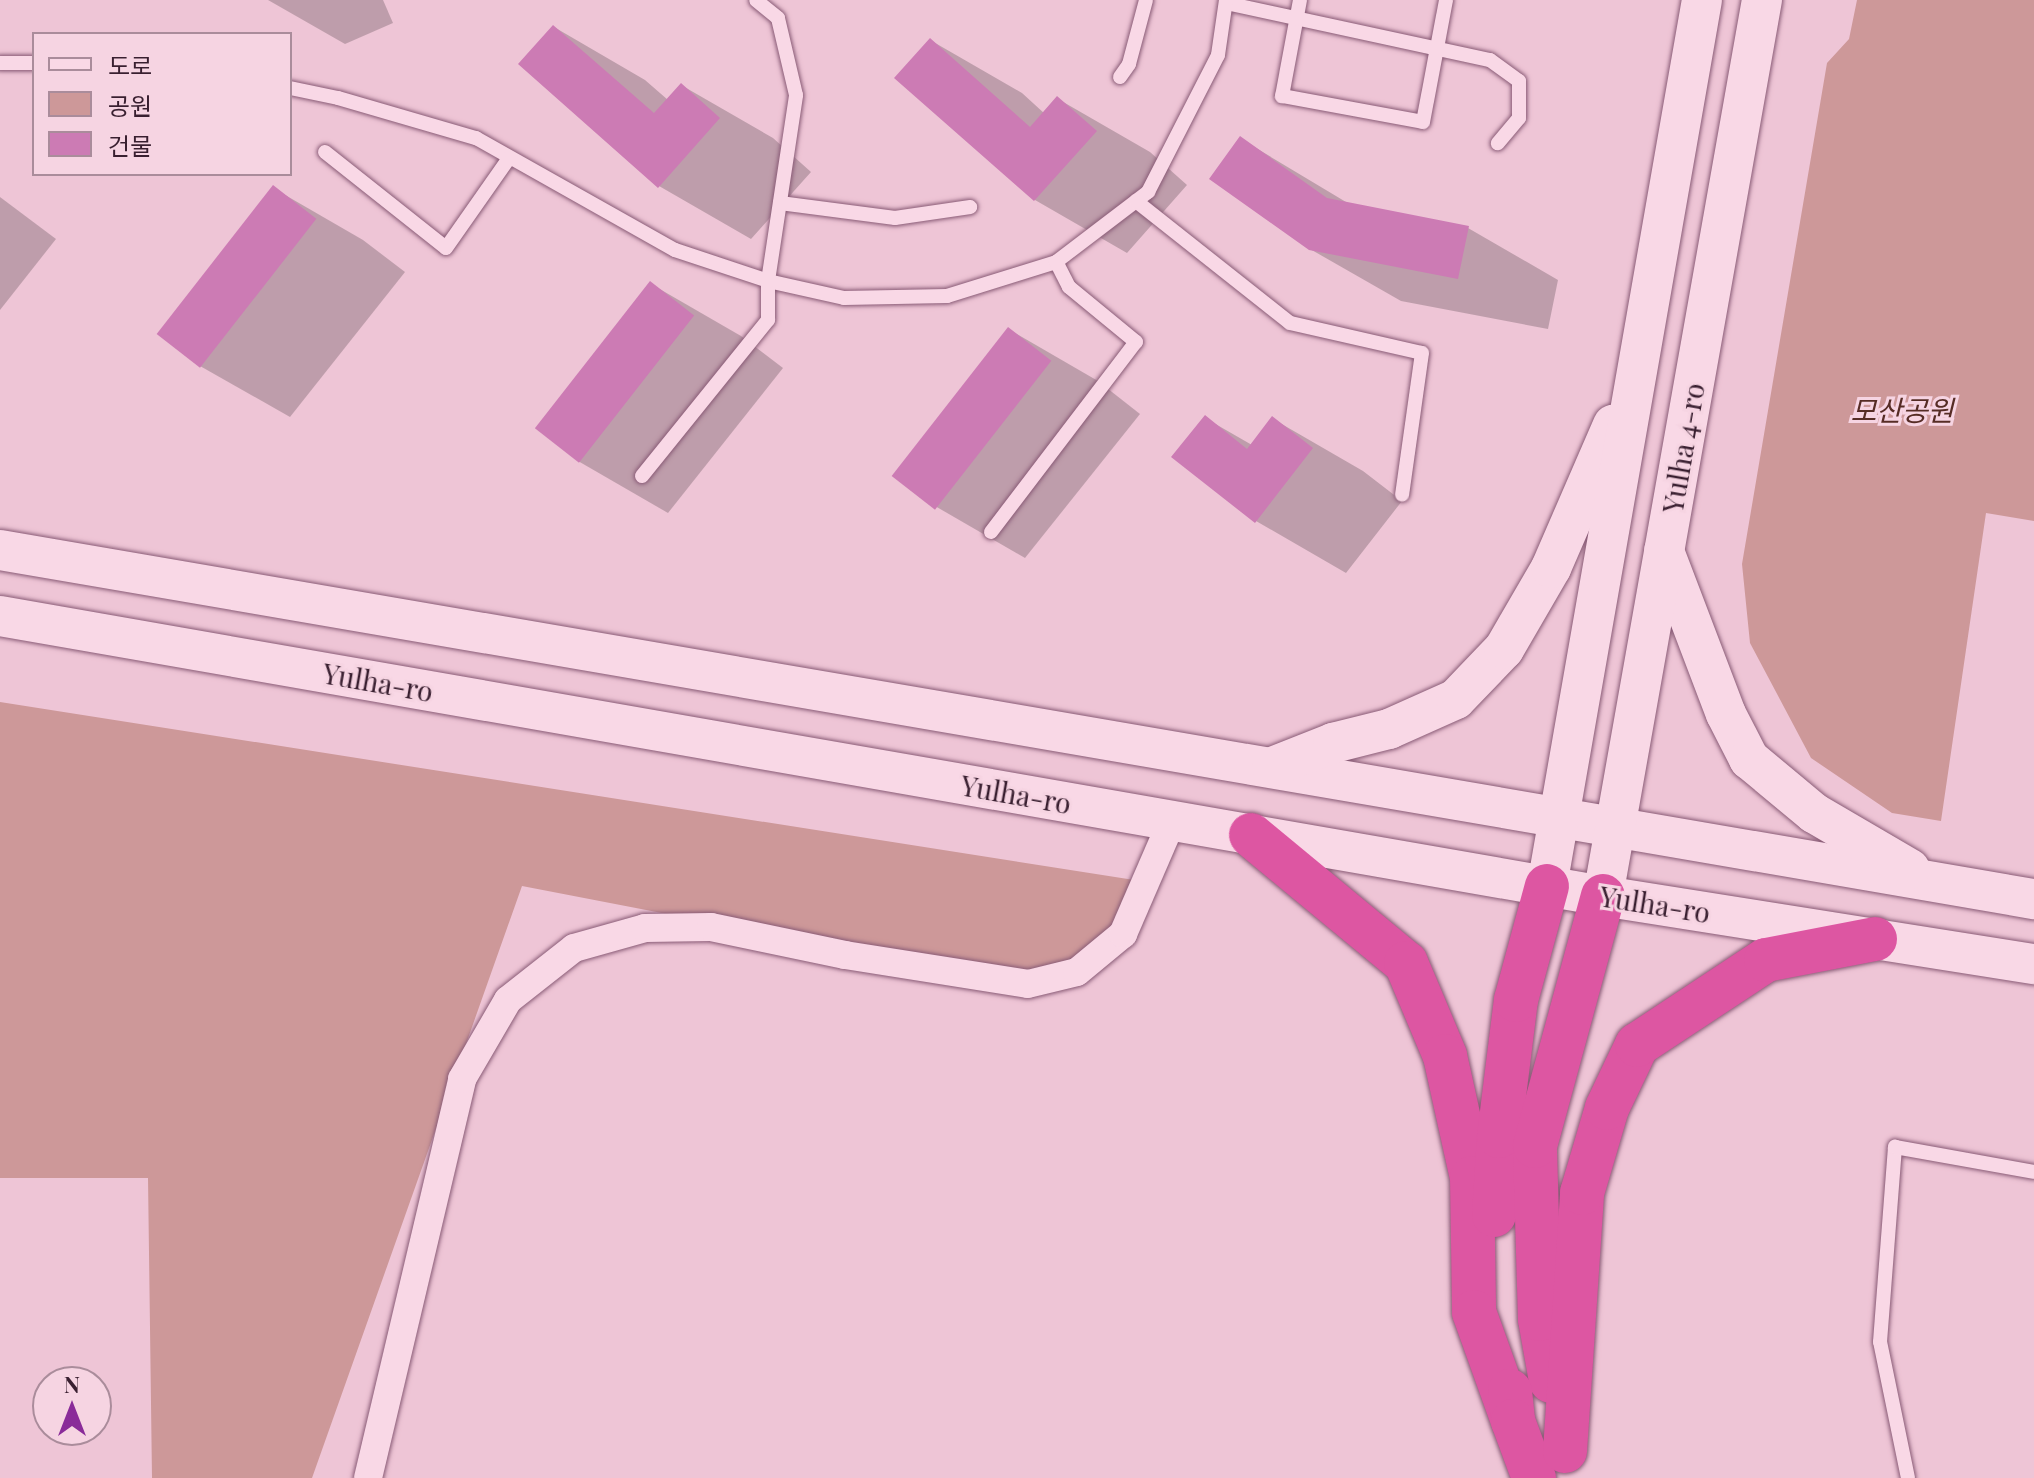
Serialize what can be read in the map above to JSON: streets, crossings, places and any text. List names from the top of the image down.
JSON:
{
  "streets": {
    "main road": ["Yulha 4-ro", "Yulha-ro"]
  },
  "crossings": [
    ["Yulha 4-ro", "Yulha-ro"]
  ],
  "parks": ["모산공원"],
  "legend": ["도로", "공원", "건물"],
  "north": "top"
}
